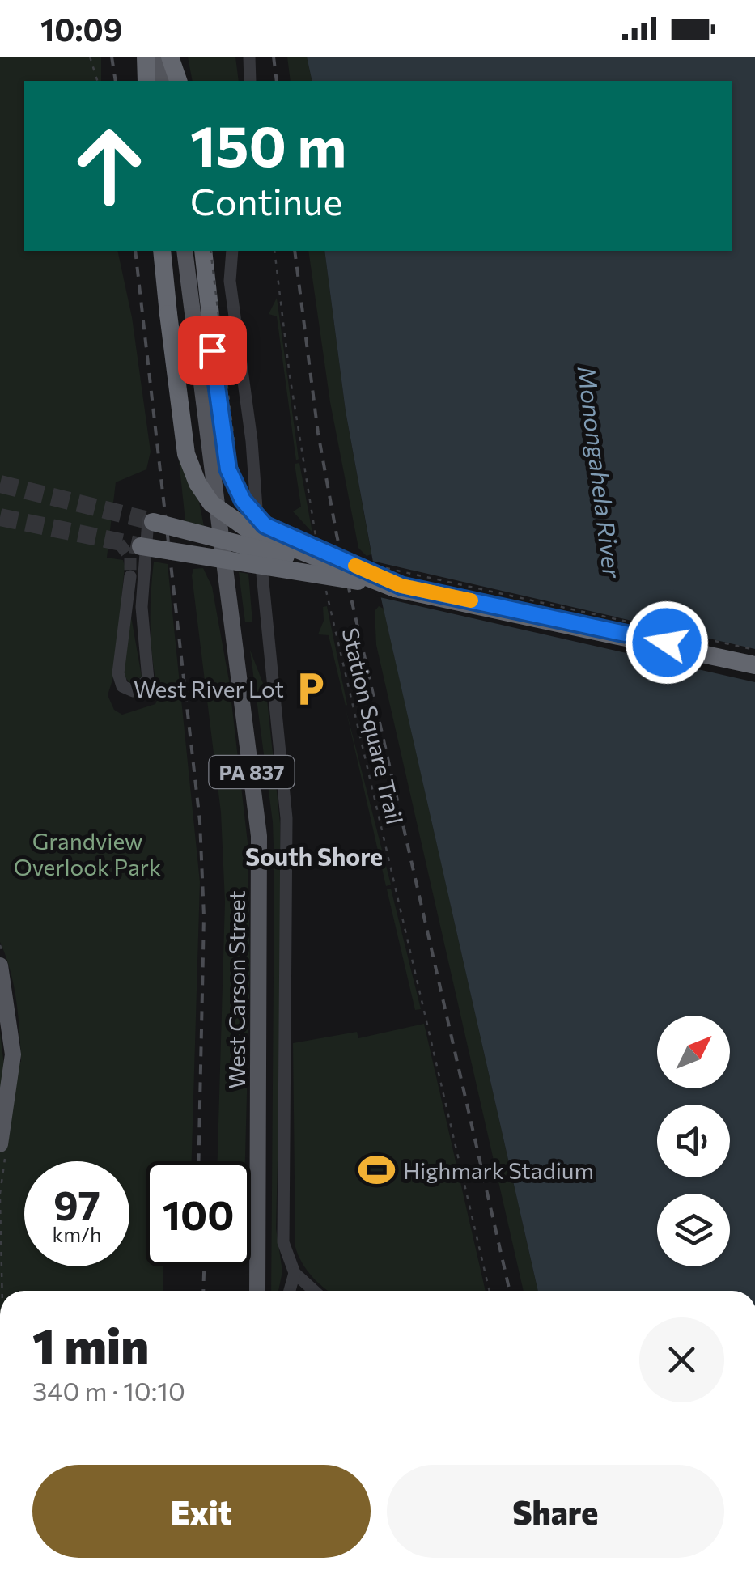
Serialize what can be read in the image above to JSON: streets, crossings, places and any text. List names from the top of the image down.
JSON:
{
  "streets": {
    "main road": ["PA 837", "West Carson Street"],
    "path": ["Station Square Trail"]
  },
  "districts": ["South Shore"],
  "water": ["Monongahela River"],
  "parks": ["Grandview Overlook Park"],
  "places": {
    "parking": ["West River Lot"],
    "sports": ["Highmark Stadium"]
  },
  "north": "top right",
  "page": {
    "status": "10:09",
    "turn": ["150 m", "Continue"],
    "speed": "97 km/h",
    "limit": "100",
    "heading": ["1 min", "340 m · 10:10"],
    "buttons": ["Exit", "Share"]
  }
}
